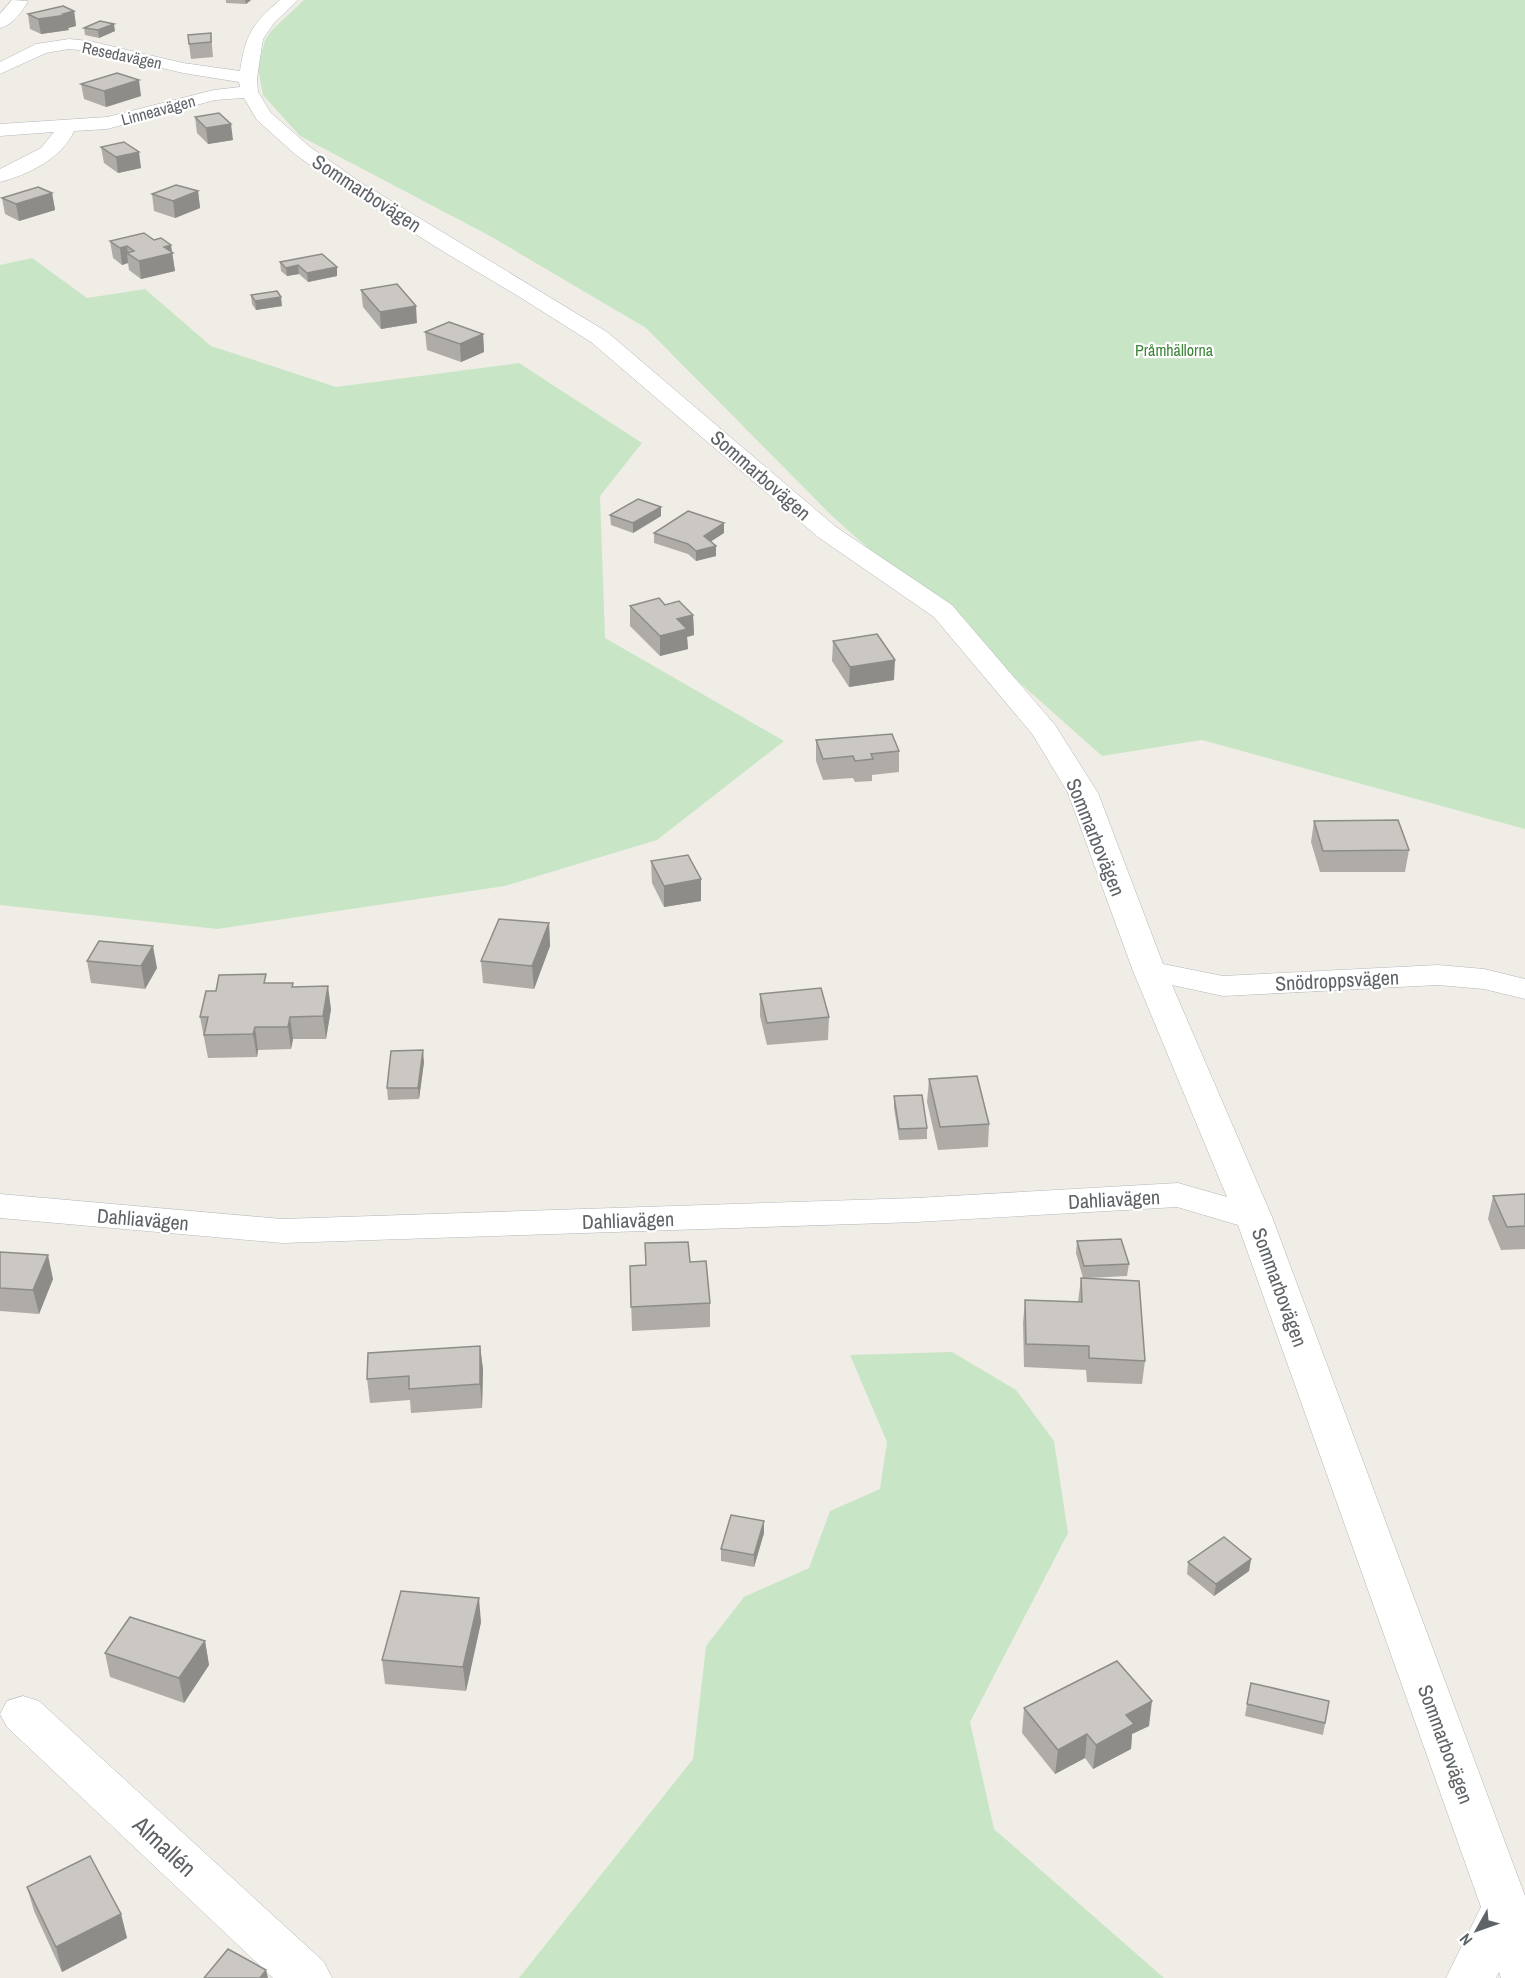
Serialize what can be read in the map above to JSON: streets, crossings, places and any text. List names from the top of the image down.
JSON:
{
  "streets": {
    "street": [
      "Resedavägen",
      "Linneavägen",
      "Sommarbovägen",
      "Snödroppsvägen",
      "Dahliavägen",
      "Almallén"
    ]
  },
  "crossings": [
    ["Resedavägen", "Linneavägen"],
    ["Resedavägen", "Sommarbovägen"],
    ["Linneavägen", "Sommarbovägen"],
    ["Sommarbovägen", "Snödroppsvägen"],
    ["Sommarbovägen", "Dahliavägen"]
  ],
  "parks": ["Pråmhällorna"],
  "north": "bottom left"
}
